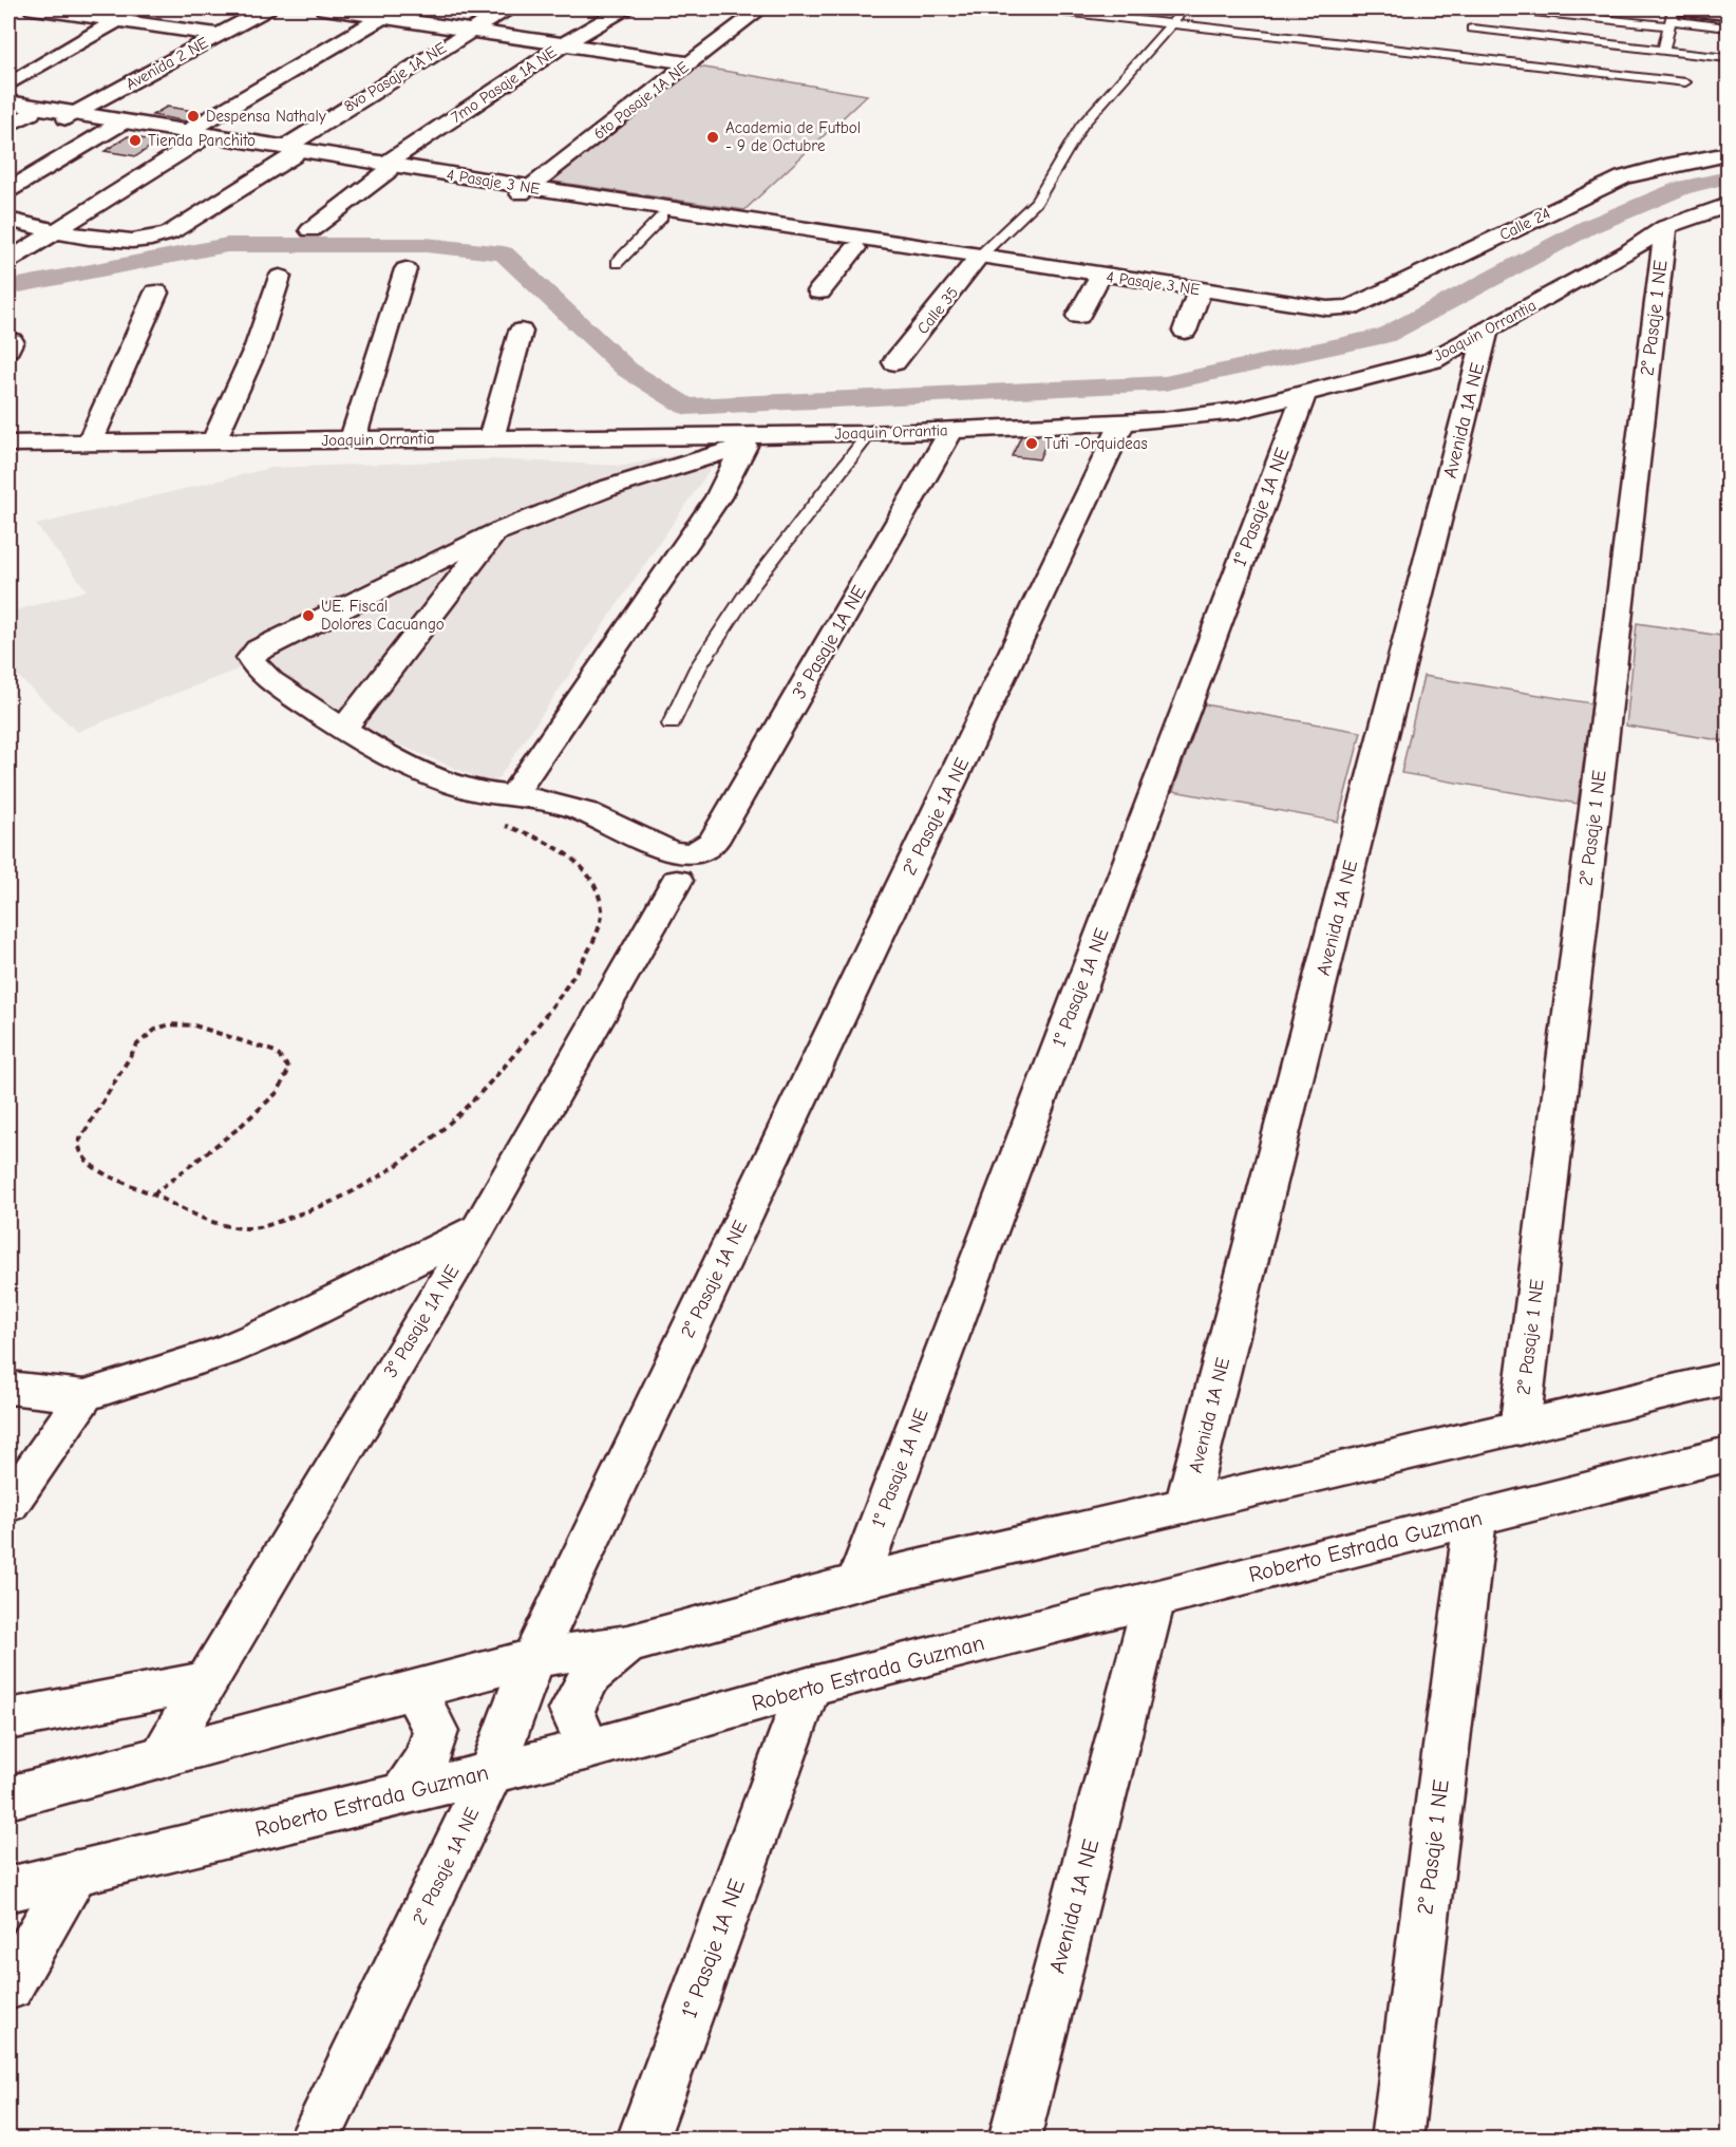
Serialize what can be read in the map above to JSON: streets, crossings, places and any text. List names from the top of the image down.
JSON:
{
  "streets": {
    "street": [
      "Avenida 2 NE",
      "8vo Pasaje 1A NE",
      "7mo Pasaje 1A NE",
      "6to Pasaje 1A NE",
      "4 Pasaje 3 NE",
      "Calle 24",
      "Calle 35",
      "2° Pasaje 1 NE",
      "Joaquin Orrantia",
      "Avenida 1A NE",
      "1° Pasaje 1A NE",
      "3° Pasaje 1A NE",
      "2° Pasaje 1A NE",
      "Roberto Estrada Guzman"
    ]
  },
  "crossings": [
    ["Avenida 2 NE", "4 Pasaje 3 NE"],
    ["8vo Pasaje 1A NE", "4 Pasaje 3 NE"],
    ["7mo Pasaje 1A NE", "4 Pasaje 3 NE"],
    ["6to Pasaje 1A NE", "4 Pasaje 3 NE"],
    ["4 Pasaje 3 NE", "Calle 24"],
    ["4 Pasaje 3 NE", "Calle 35"],
    ["2° Pasaje 1 NE", "Joaquin Orrantia"],
    ["2° Pasaje 1 NE", "Roberto Estrada Guzman"],
    ["Joaquin Orrantia", "Avenida 1A NE"],
    ["Joaquin Orrantia", "1° Pasaje 1A NE"],
    ["Joaquin Orrantia", "3° Pasaje 1A NE"],
    ["Joaquin Orrantia", "2° Pasaje 1A NE"],
    ["Avenida 1A NE", "Roberto Estrada Guzman"],
    ["1° Pasaje 1A NE", "Roberto Estrada Guzman"],
    ["2° Pasaje 1A NE", "Roberto Estrada Guzman"]
  ],
  "places": [
    "Despensa Nathaly",
    "Academia de Futbol - 9 de Octubre",
    "Tienda Panchito",
    "Tuti -Orquideas",
    "UE. Fiscal Dolores Cacuango"
  ]
}
